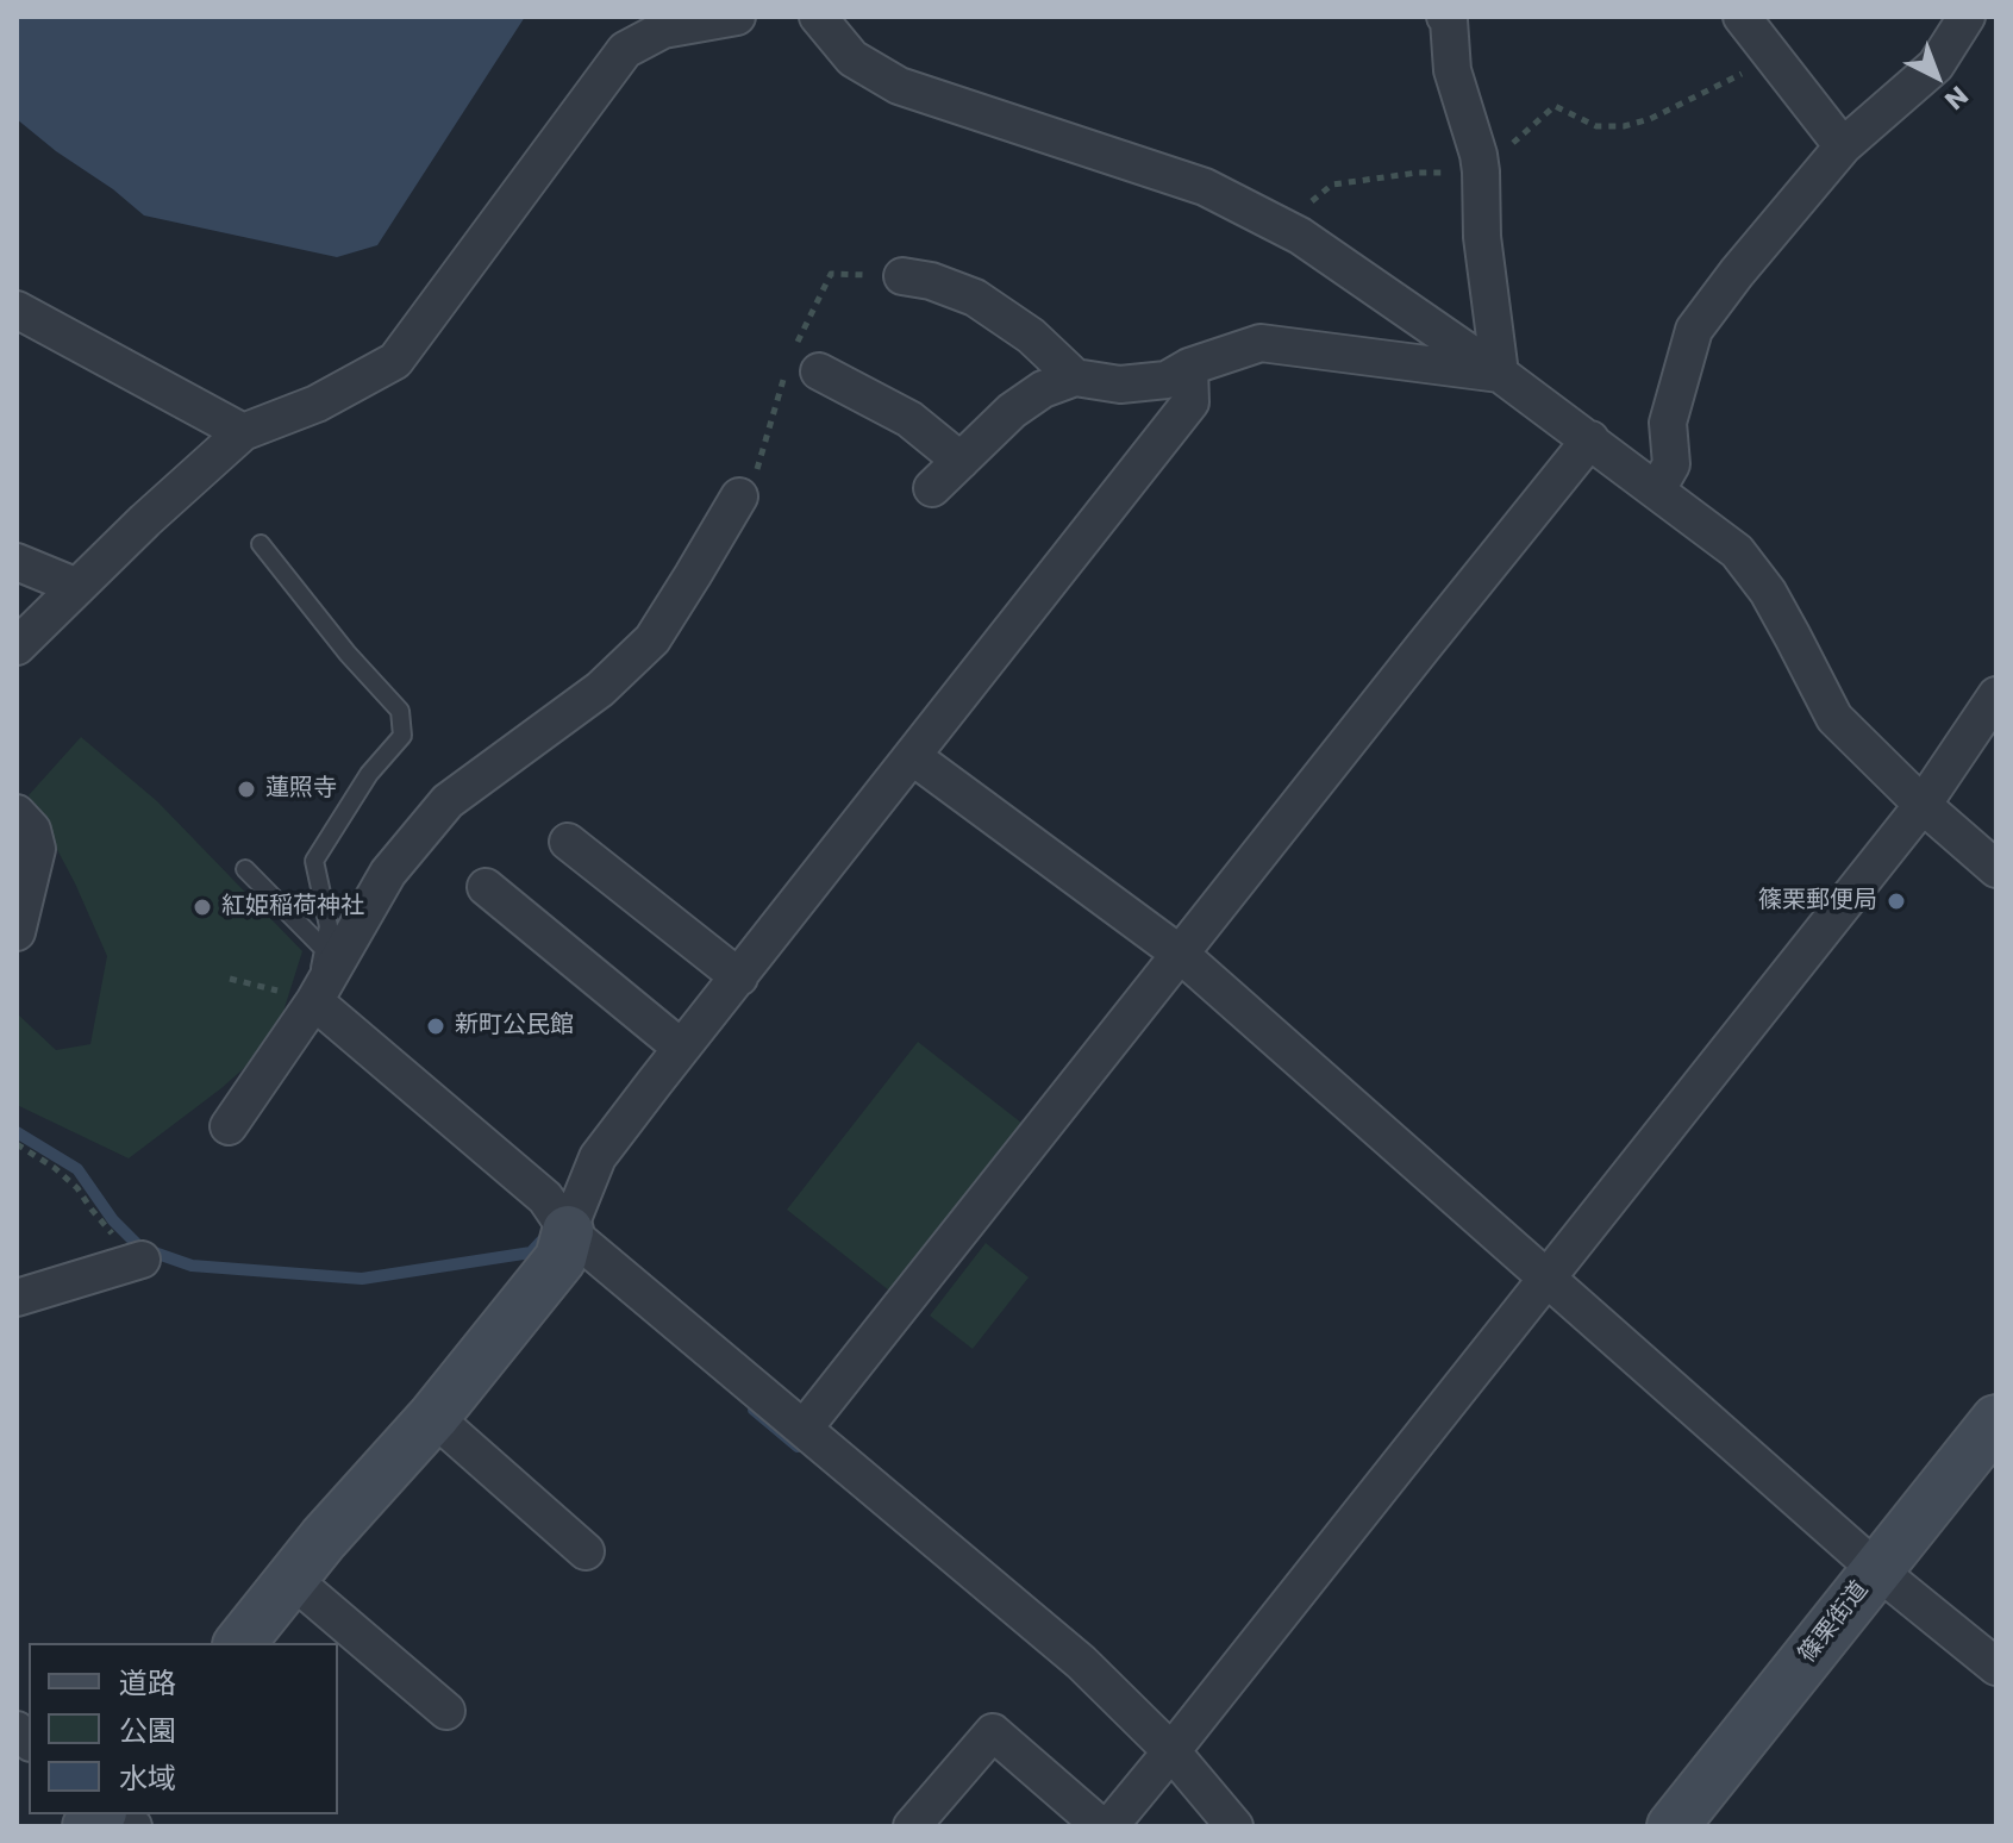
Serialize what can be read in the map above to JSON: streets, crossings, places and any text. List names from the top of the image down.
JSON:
{
  "streets": {
    "street": ["篠栗街道"]
  },
  "places": [
    "蓮照寺",
    "篠栗郵便局",
    "紅姫稲荷神社",
    "新町公民館"
  ],
  "legend": ["道路", "公園", "水域"],
  "north": "bottom right"
}
